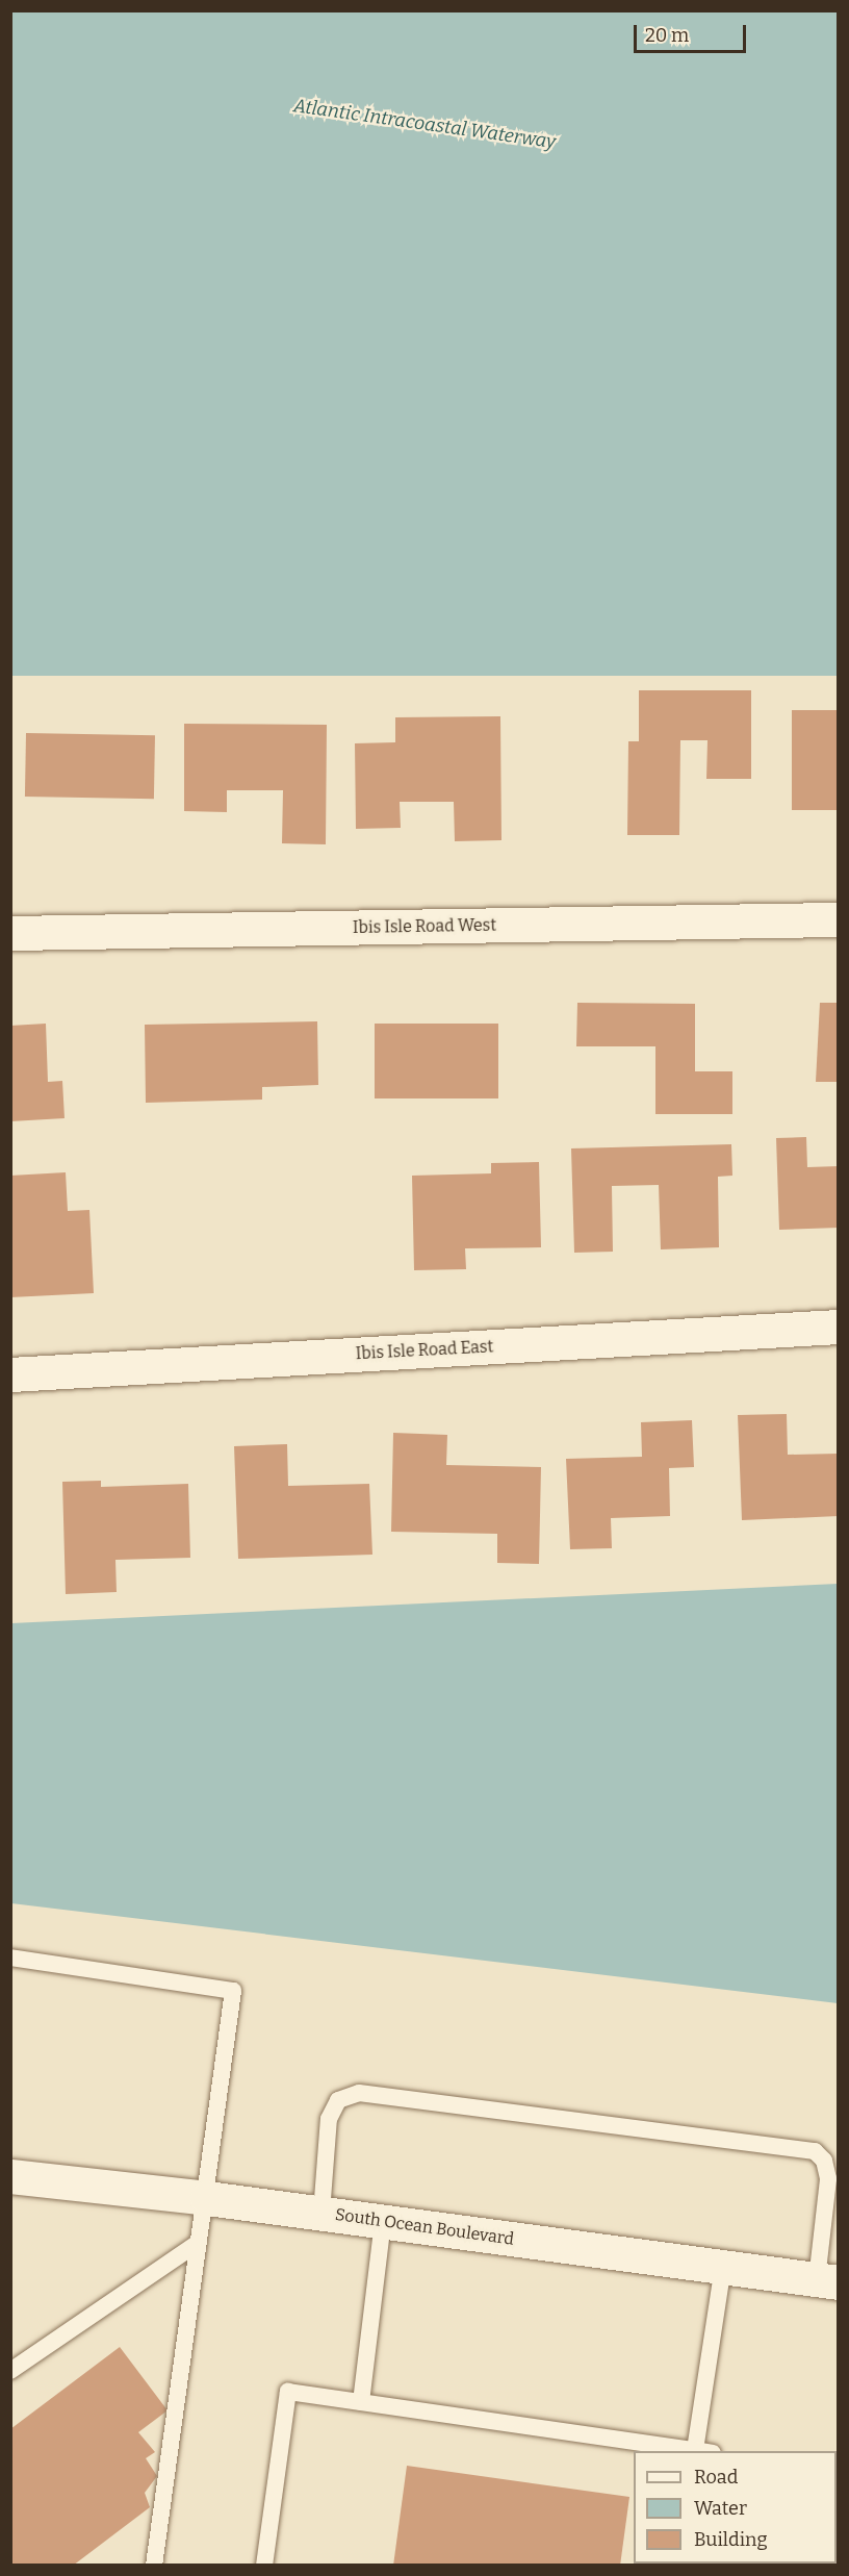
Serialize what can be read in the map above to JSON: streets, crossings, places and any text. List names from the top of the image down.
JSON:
{
  "streets": {
    "street": ["Ibis Isle Road West", "Ibis Isle Road East", "South Ocean Boulevard"]
  },
  "water": ["Atlantic Intracoastal Waterway"],
  "legend": ["Road", "Water", "Building"],
  "scale_bar": "20 m"
}
